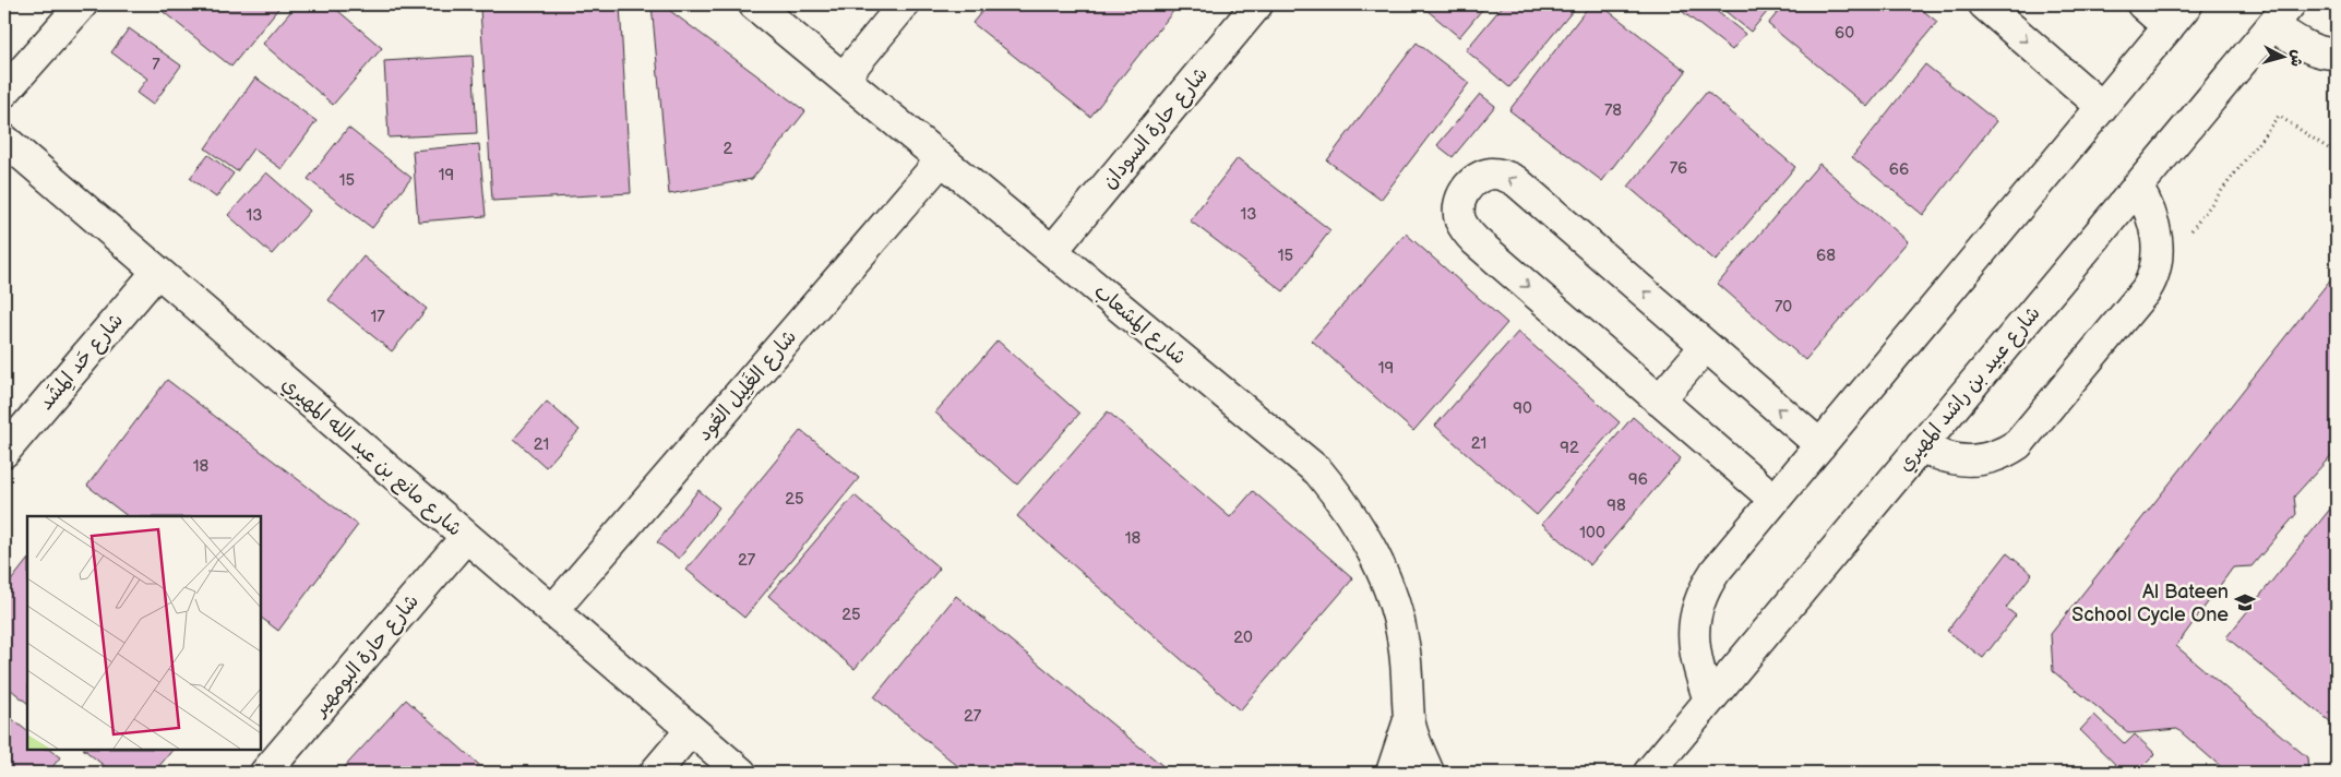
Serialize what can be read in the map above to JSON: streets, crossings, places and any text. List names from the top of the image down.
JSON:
{
  "streets": {
    "street": [
      "شارع حارة السودان",
      "شارع المِشعاب",
      "شارع حَد المِشَد",
      "شارع الغَلِيل العُود",
      "شارع عبيد بن راشد المهيري",
      "شارع مانع بن عبد الله المهيري",
      "شارع حارة البومهير"
    ]
  },
  "crossings": [
    ["شارع حارة السودان", "شارع المِشعاب"],
    ["شارع المِشعاب", "شارع الغَلِيل العُود"],
    ["شارع حَد المِشَد", "شارع مانع بن عبد الله المهيري"],
    ["شارع الغَلِيل العُود", "شارع مانع بن عبد الله المهيري"],
    ["شارع مانع بن عبد الله المهيري", "شارع حارة البومهير"]
  ],
  "places": {
    "school or university": ["Al Bateen School Cycle One"]
  },
  "house_numbers": [
    "60",
    "7",
    "78",
    "2",
    "76",
    "66",
    "19",
    "15",
    "13",
    "13",
    "15",
    "68",
    "70",
    "17",
    "19",
    "90",
    "21",
    "21",
    "92",
    "18",
    "96",
    "25",
    "98",
    "100",
    "18",
    "27",
    "25",
    "20",
    "27"
  ],
  "north": "right"
}
